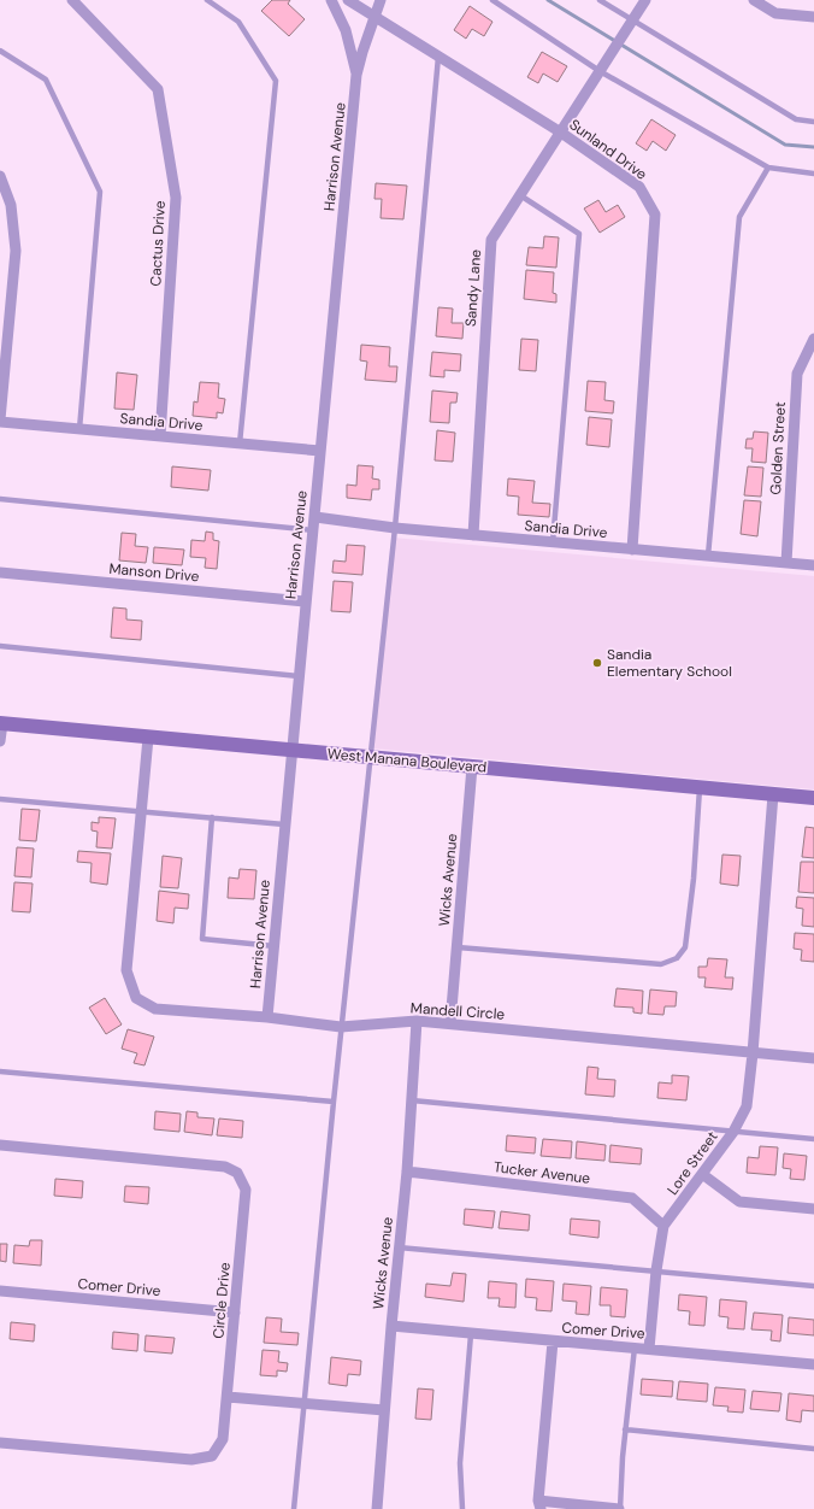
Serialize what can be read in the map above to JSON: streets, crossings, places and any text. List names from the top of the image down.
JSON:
{
  "streets": {
    "street": [
      "Sunland Drive",
      "Harrison Avenue",
      "Cactus Drive",
      "Sandy Lane",
      "Sandia Drive",
      "Golden Street",
      "Manson Drive",
      "West Manana Boulevard",
      "Wicks Avenue",
      "Mandell Circle",
      "Lore Street",
      "Tucker Avenue",
      "Comer Drive",
      "Circle Drive"
    ]
  },
  "crossings": [
    ["Sunland Drive", "Harrison Avenue"],
    ["Sunland Drive", "Sandy Lane"],
    ["Sunland Drive", "Sandia Drive"],
    ["Harrison Avenue", "Sandia Drive"],
    ["Harrison Avenue", "Manson Drive"],
    ["Harrison Avenue", "West Manana Boulevard"],
    ["Harrison Avenue", "Mandell Circle"],
    ["Cactus Drive", "Sandia Drive"],
    ["Sandy Lane", "Sandia Drive"],
    ["Sandia Drive", "Golden Street"],
    ["West Manana Boulevard", "Wicks Avenue"],
    ["West Manana Boulevard", "Mandell Circle"],
    ["Wicks Avenue", "Mandell Circle"],
    ["Wicks Avenue", "Tucker Avenue"],
    ["Wicks Avenue", "Comer Drive"],
    ["Mandell Circle", "Lore Street"],
    ["Lore Street", "Tucker Avenue"],
    ["Lore Street", "Comer Drive"],
    ["Comer Drive", "Circle Drive"]
  ],
  "places": ["Sandia Elementary School"]
}
